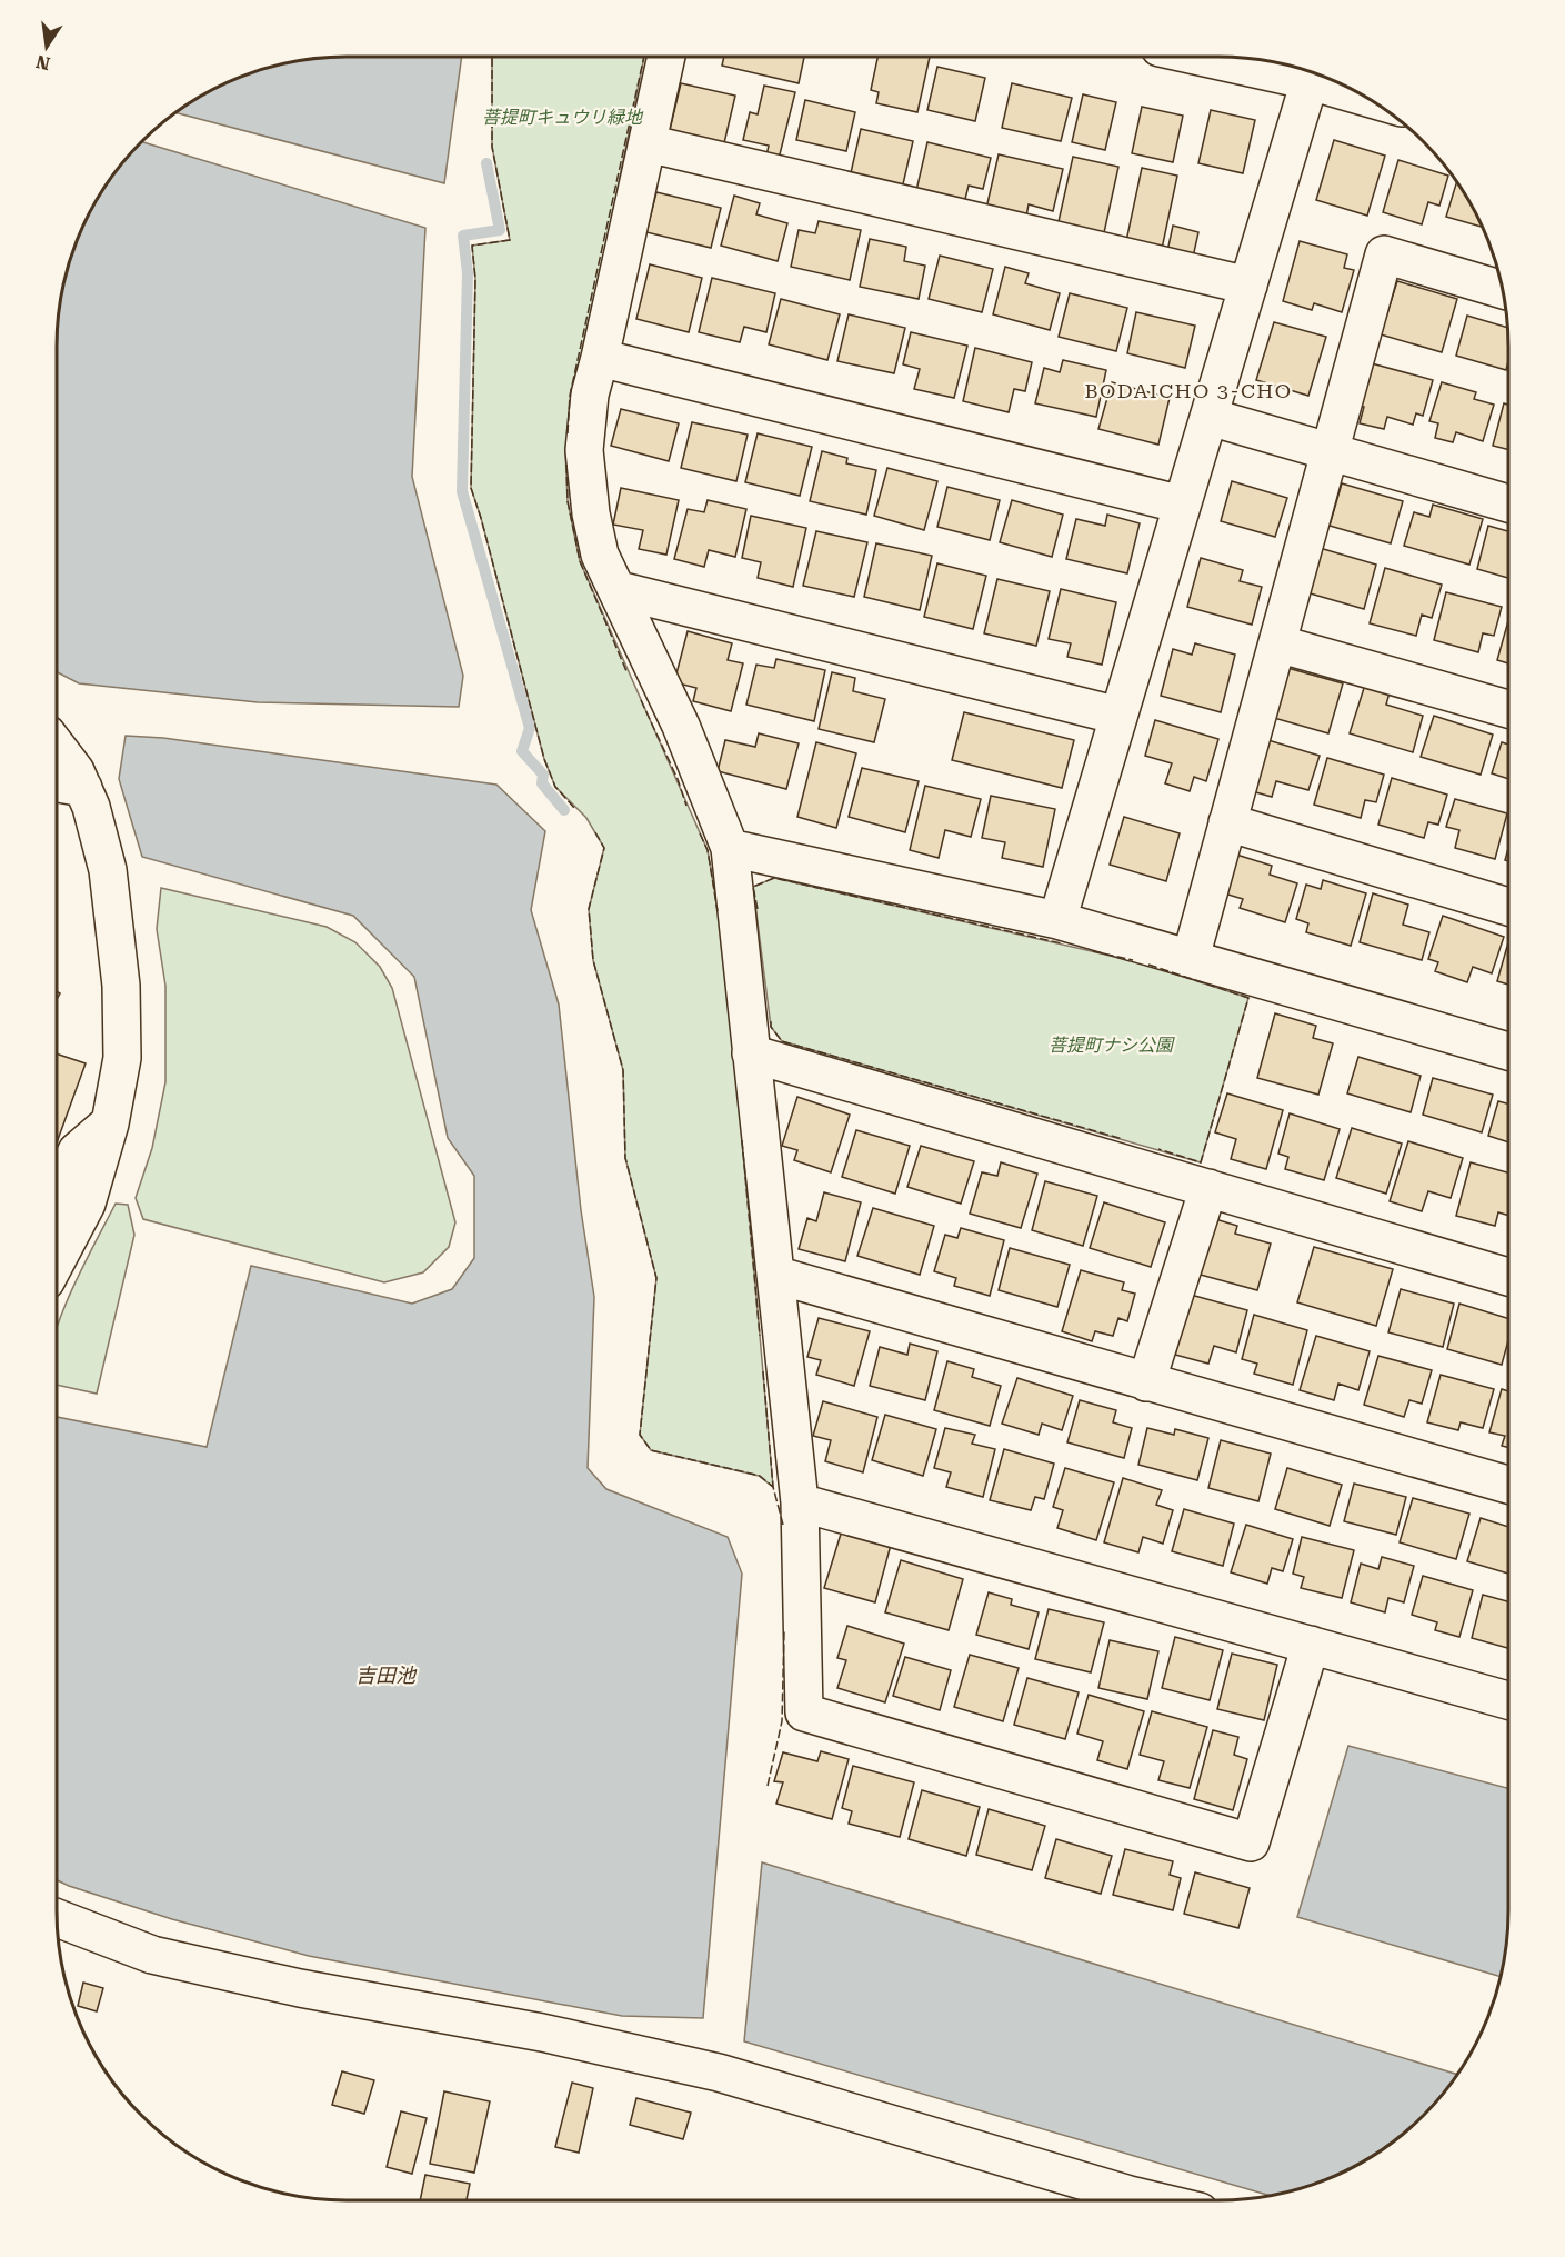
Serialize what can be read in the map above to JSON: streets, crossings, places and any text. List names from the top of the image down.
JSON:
{
  "districts": ["BODAICHO 3-CHO"],
  "water": ["吉田池"],
  "parks": ["菩提町キュウリ緑地", "菩提町ナシ公園"],
  "north": "bottom"
}
